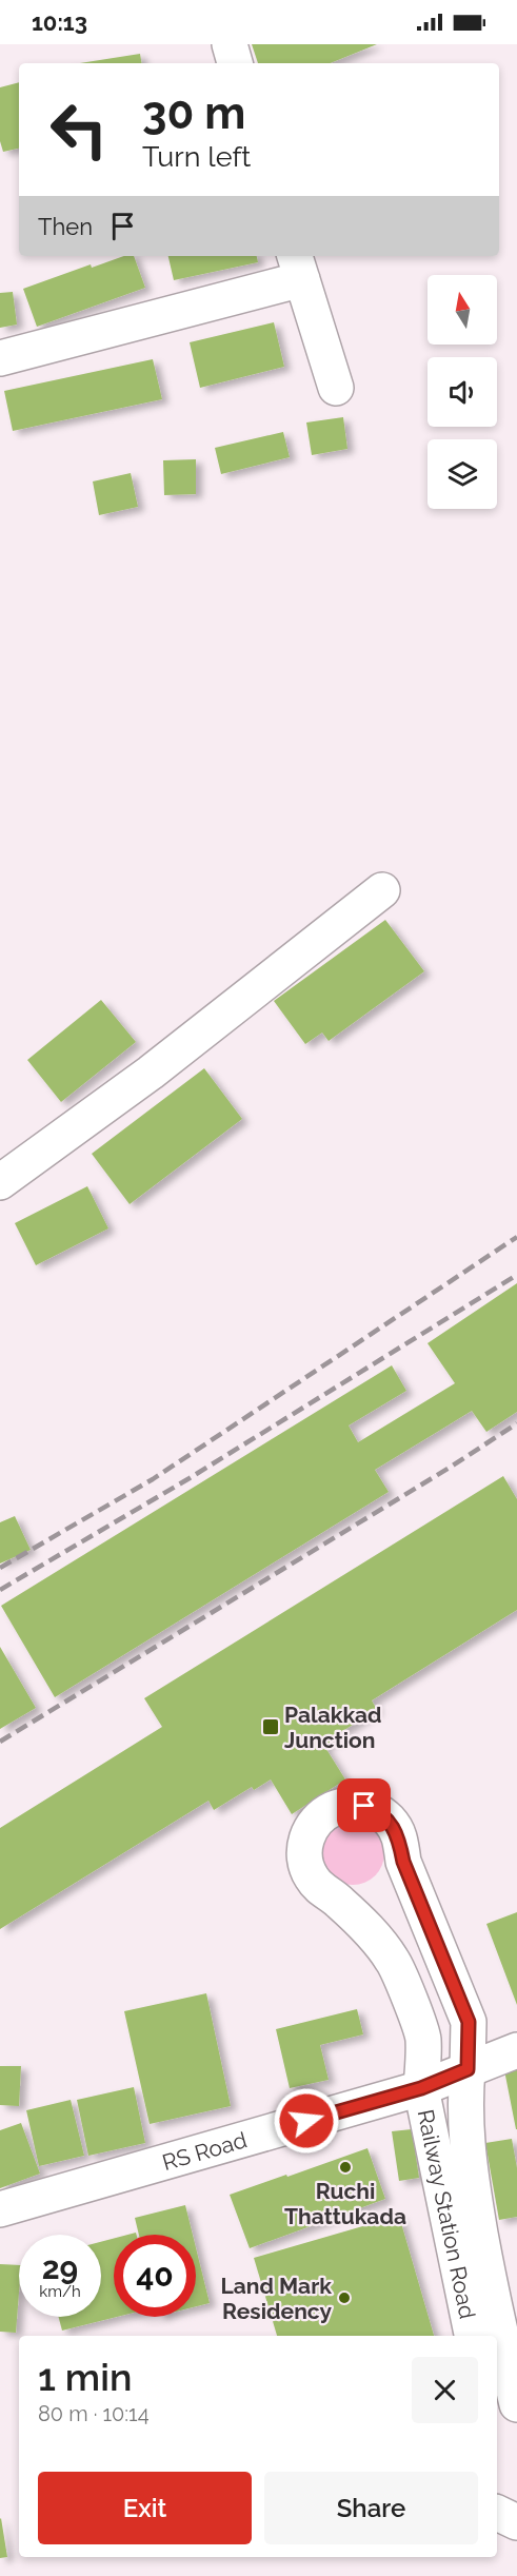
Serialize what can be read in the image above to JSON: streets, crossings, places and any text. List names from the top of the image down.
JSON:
{
  "streets": {
    "street": ["RS Road", "Railway Station Road"]
  },
  "crossings": [
    ["RS Road", "Railway Station Road"]
  ],
  "places": {
    "transit": ["Palakkad Junction"],
    "other": ["Ruchi Thattukada", "Land Mark Residency"]
  },
  "north": "top",
  "page": {
    "status": "10:13",
    "turn": ["30 m", "Turn left"],
    "then": "Then",
    "speed": "29 km/h",
    "limit": "40",
    "heading": ["1 min", "80 m · 10:14"],
    "buttons": ["Exit", "Share"]
  }
}
